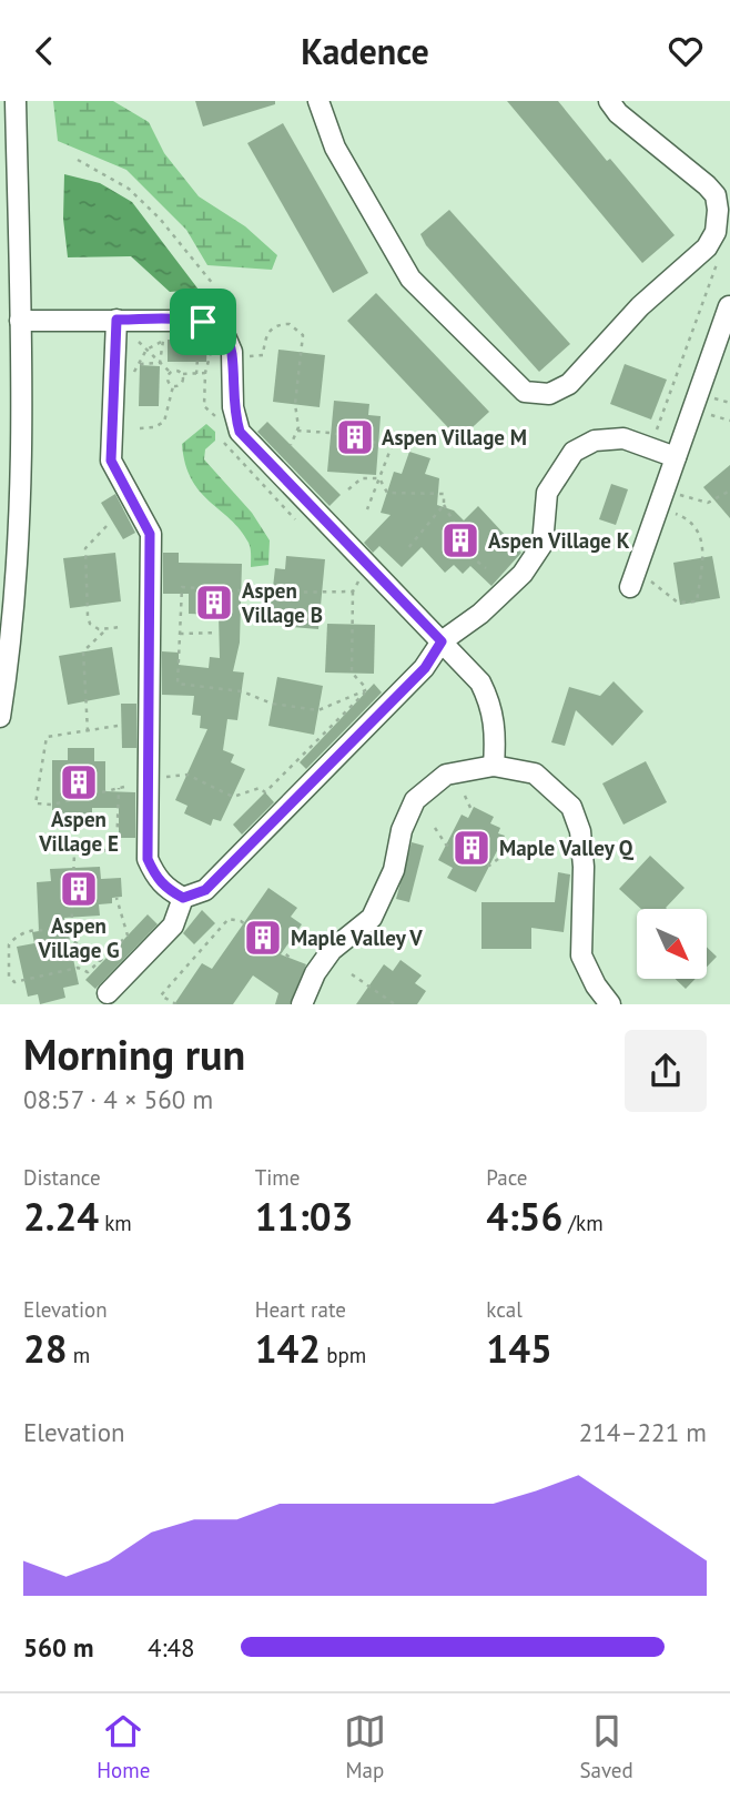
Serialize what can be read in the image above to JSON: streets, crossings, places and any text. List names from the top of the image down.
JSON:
{
  "places": {
    "building": [
      "Aspen Village M",
      "Aspen Village K",
      "Aspen Village B",
      "Aspen Village E",
      "Maple Valley Q",
      "Aspen Village G",
      "Maple Valley V"
    ]
  },
  "north": "bottom right",
  "page": {
    "header": "Kadence",
    "heading": ["Morning run", "08:57 · 4 × 560 m"],
    "stats": [
      ["Distance", "2.24 km"],
      ["Time", "11:03"],
      ["Pace", "4:56 /km"],
      ["Elevation", "28 m"],
      ["Heart rate", "142 bpm"],
      ["kcal", "145"]
    ],
    "chart": ["Elevation", "214–221 m"],
    "list": [
      {
        "name": "560 m",
        "note": "4:48"
      }
    ],
    "tabs": ["Home", "Map", "Saved"]
  }
}
